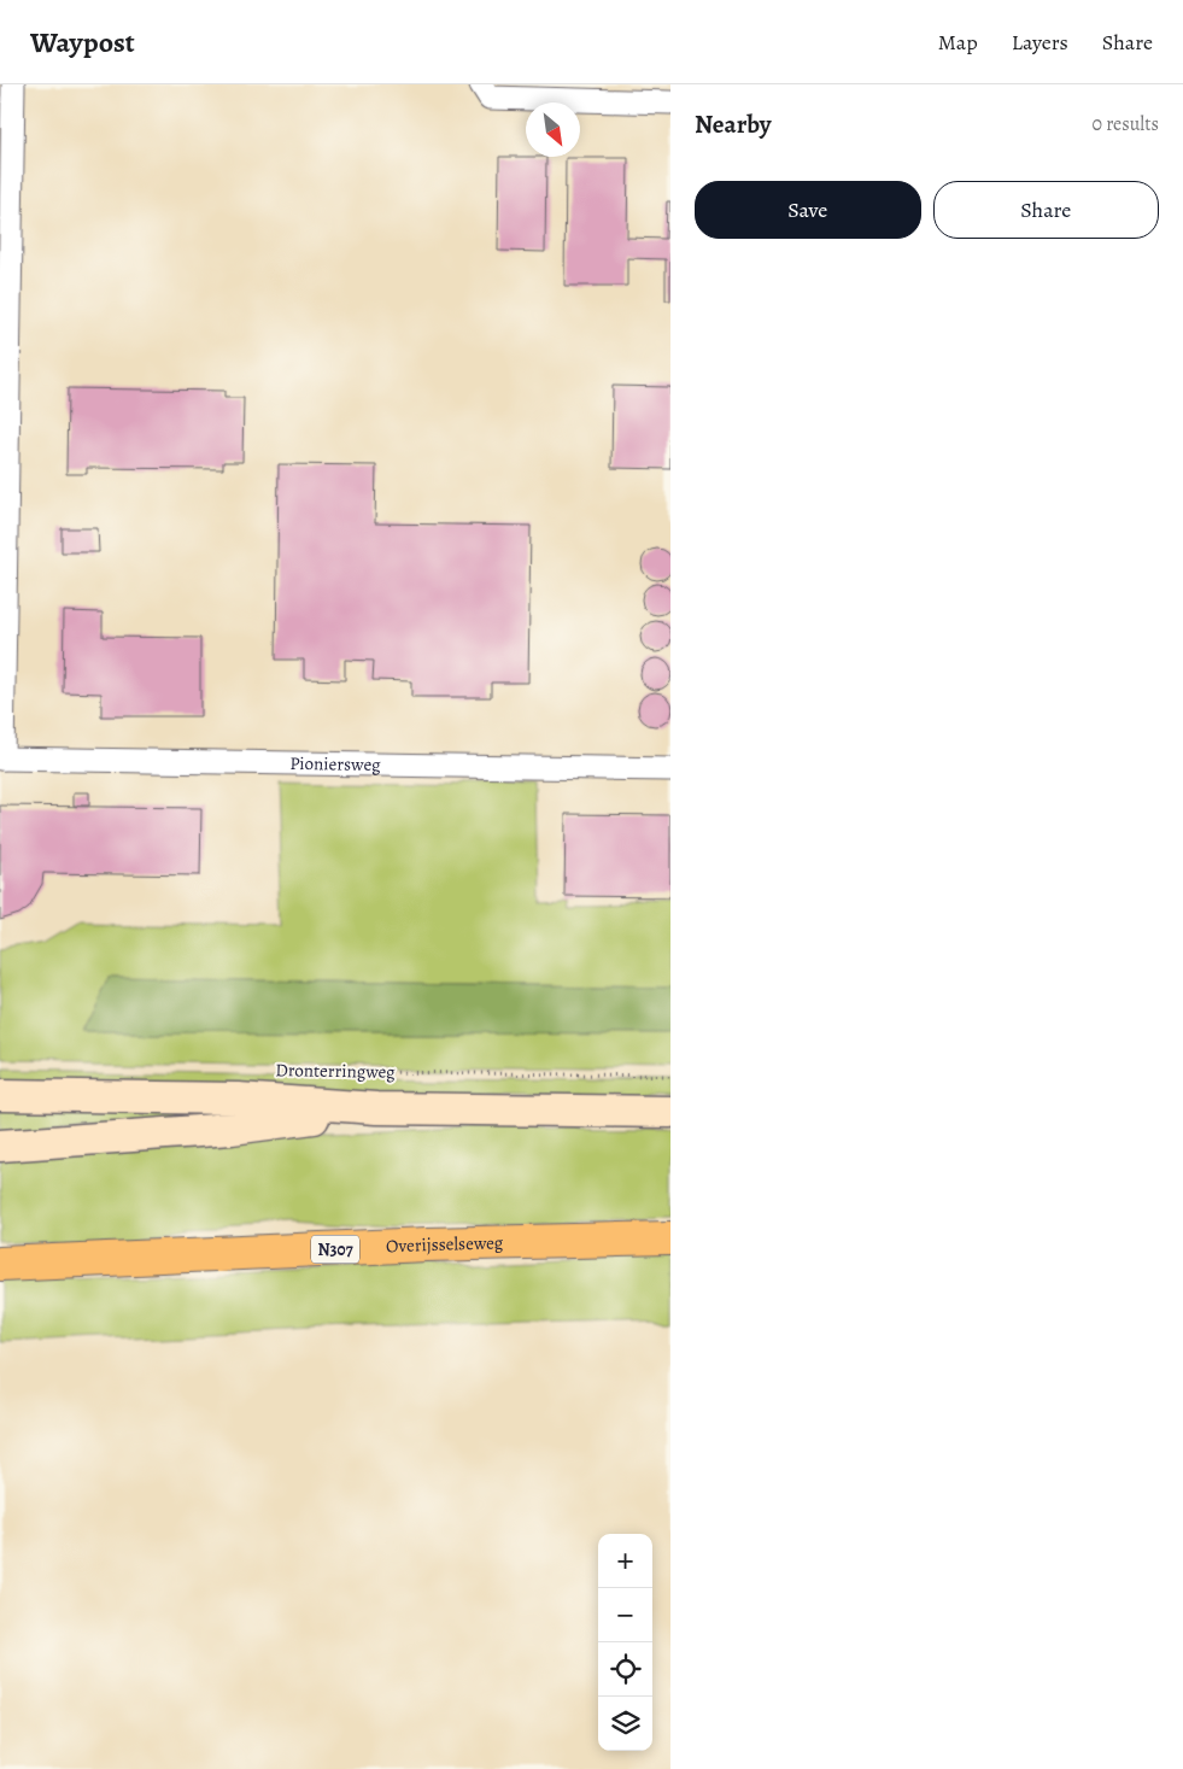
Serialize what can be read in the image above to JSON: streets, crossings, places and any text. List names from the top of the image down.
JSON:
{
  "streets": {
    "highway": ["Overijsselseweg", "N307"],
    "main road": ["Dronterringweg"],
    "street": ["Pioniersweg"]
  },
  "north": "bottom right",
  "page": {
    "header": "Waypost",
    "nav": ["Map", "Layers", "Share"],
    "heading": ["Nearby", "0 results"],
    "buttons": ["Save", "Share"],
    "map_buttons": ["+", "−"]
  }
}
